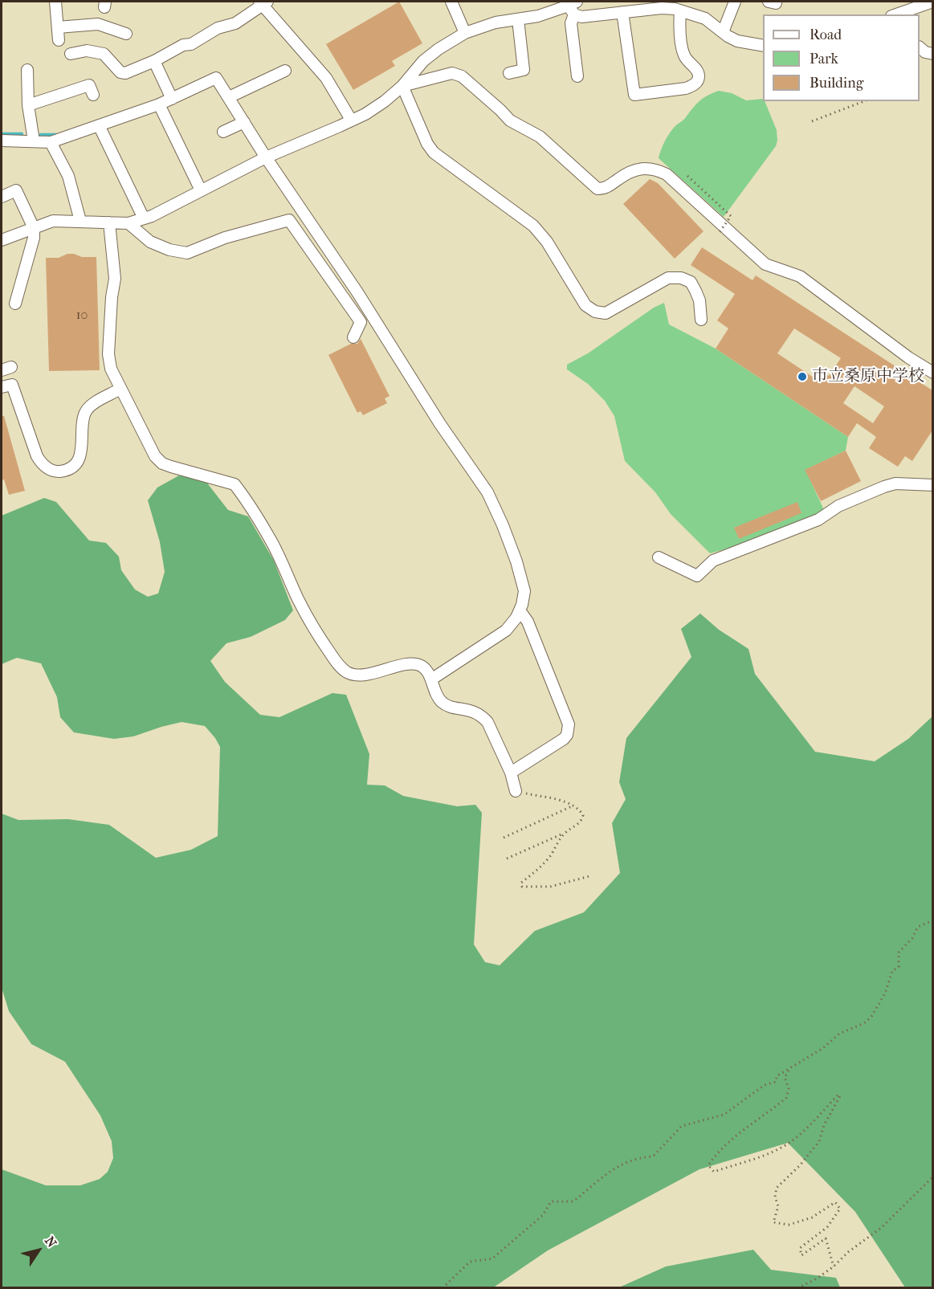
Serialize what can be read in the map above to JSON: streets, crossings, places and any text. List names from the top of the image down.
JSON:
{
  "places": ["市立桑原中学校"],
  "house_numbers": ["10"],
  "legend": ["Road", "Park", "Building"],
  "north": "top right"
}
